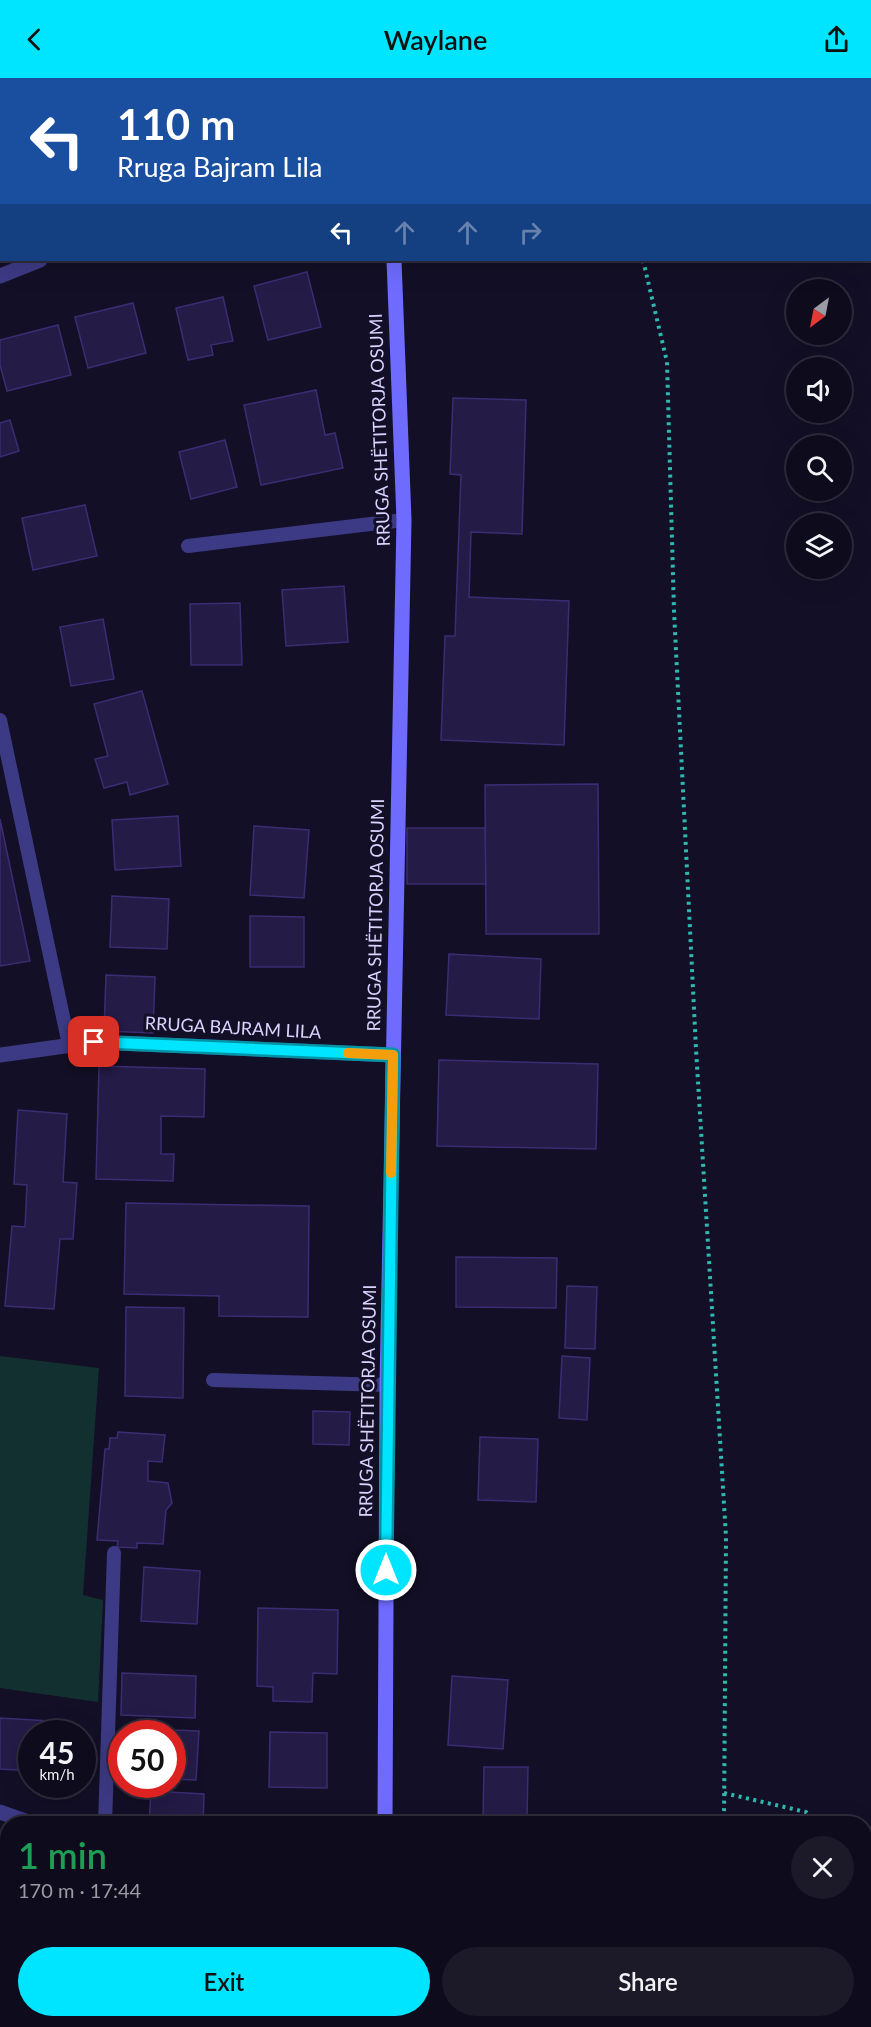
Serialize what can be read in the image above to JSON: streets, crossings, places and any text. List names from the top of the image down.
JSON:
{
  "streets": {
    "main road": ["RRUGA SHËTITORJA OSUMI"],
    "street": ["RRUGA BAJRAM LILA"]
  },
  "crossings": [
    ["RRUGA SHËTITORJA OSUMI", "RRUGA BAJRAM LILA"]
  ],
  "north": "bottom left",
  "page": {
    "header": "Waylane",
    "turn": ["110 m", "Rruga Bajram Lila"],
    "speed": "45 km/h",
    "limit": "50",
    "heading": ["1 min", "170 m · 17:44"],
    "buttons": ["Exit", "Share"]
  }
}
